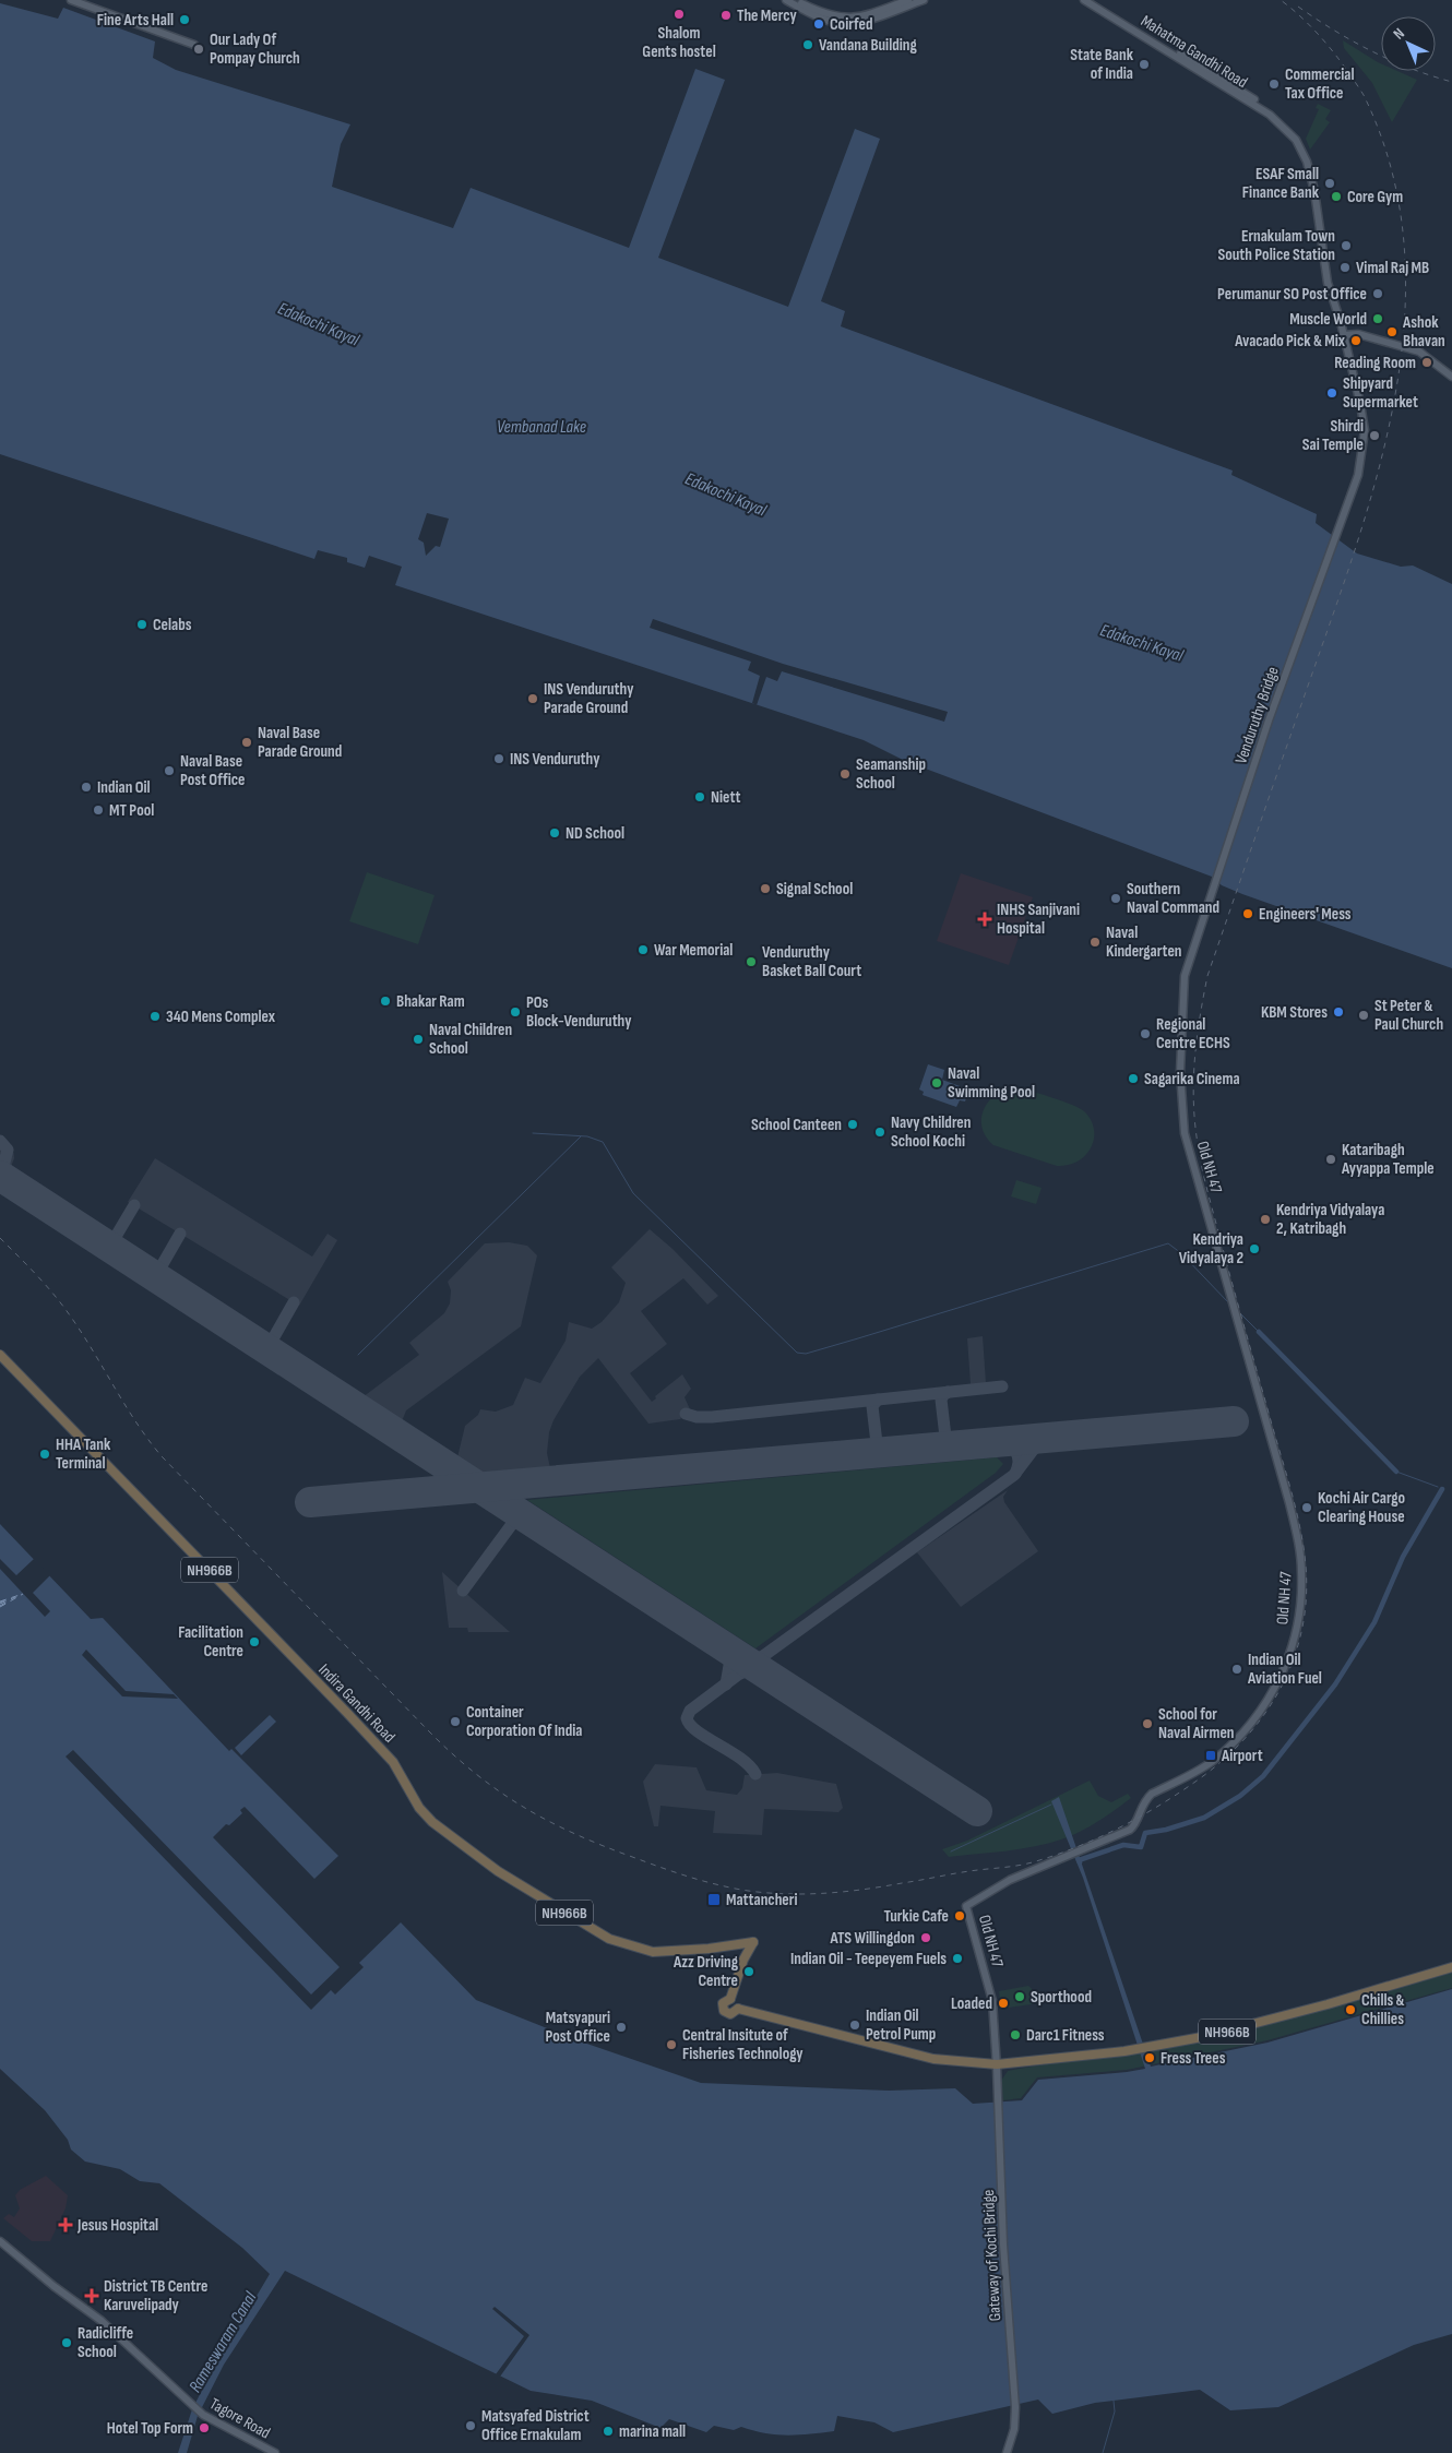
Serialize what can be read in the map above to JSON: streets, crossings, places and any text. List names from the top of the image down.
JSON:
{
  "streets": {
    "highway": ["NH966B", "Indira Gandhi Road"],
    "main road": [
      "Mahatma Gandhi Road",
      "Venduruthy Bridge",
      "Old NH 47",
      "Gateway of Kochi Bridge",
      "Tagore Road"
    ]
  },
  "crossings": [
    ["Mahatma Gandhi Road", "Venduruthy Bridge"],
    ["Venduruthy Bridge", "Old NH 47"],
    ["Old NH 47", "NH966B"],
    ["Old NH 47", "Gateway of Kochi Bridge"],
    ["NH966B", "Indira Gandhi Road"]
  ],
  "water": ["Edakochi Kayal", "Vembanad Lake", "Rameswaram Canal"],
  "places": {
    "other": [
      "Shalom Gents hostel",
      "The Mercy",
      "Fine Arts Hall",
      "Coirfed",
      "Vandana Building",
      "Our Lady Of Pompay Church",
      "State Bank of India",
      "Commercial Tax Office",
      "ESAF Small Finance Bank",
      "Core Gym",
      "Ernakulam Town South Police Station",
      "Vimal Raj MB",
      "Perumanur SO Post Office",
      "Muscle World",
      "Ashok Bhavan",
      "Avacado Pick & Mix",
      "Reading Room",
      "Shipyard Supermarket",
      "Shirdi Sai Temple",
      "Celabs",
      "INS Venduruthy Parade Ground",
      "Naval Base Parade Ground",
      "INS Venduruthy",
      "Naval Base Post Office",
      "Seamanship School",
      "Indian Oil",
      "Niett",
      "MT Pool",
      "ND School",
      "Signal School",
      "Southern Naval Command",
      "Engineers' Mess",
      "Naval Kindergarten",
      "War Memorial",
      "Venduruthy Basket Ball Court",
      "Bhakar Ram",
      "POs Block-Venduruthy",
      "KBM Stores",
      "St Peter & Paul Church",
      "340 Mens Complex",
      "Regional Centre ECHS",
      "Naval Children School",
      "Sagarika Cinema",
      "Naval Swimming Pool",
      "School Canteen",
      "Navy Children School Kochi",
      "Kataribagh Ayyappa Temple",
      "Kendriya Vidyalaya 2, Katribagh",
      "Kendriya Vidyalaya 2",
      "HHA Tank Terminal",
      "Kochi Air Cargo Clearing House",
      "Facilitation Centre",
      "Indian Oil Aviation Fuel",
      "Container Corporation Of India",
      "School for Naval Airmen",
      "Turkie Cafe",
      "ATS Willingdon",
      "Indian Oil - Teepeyem Fuels",
      "Azz Driving Centre",
      "Sporthood",
      "Loaded",
      "Chills & Chillies",
      "Indian Oil Petrol Pump",
      "Matsyapuri Post Office",
      "Darc1 Fitness",
      "Central Insitute of Fisheries Technology",
      "Fress Trees",
      "Radicliffe School",
      "Matsyafed District Office Ernakulam",
      "Hotel Top Form",
      "marina mall"
    ],
    "health": ["INHS Sanjivani Hospital", "Jesus Hospital", "District TB Centre Karuvelipady"],
    "transit": ["Airport", "Mattancheri"]
  },
  "north": "top left"
}
